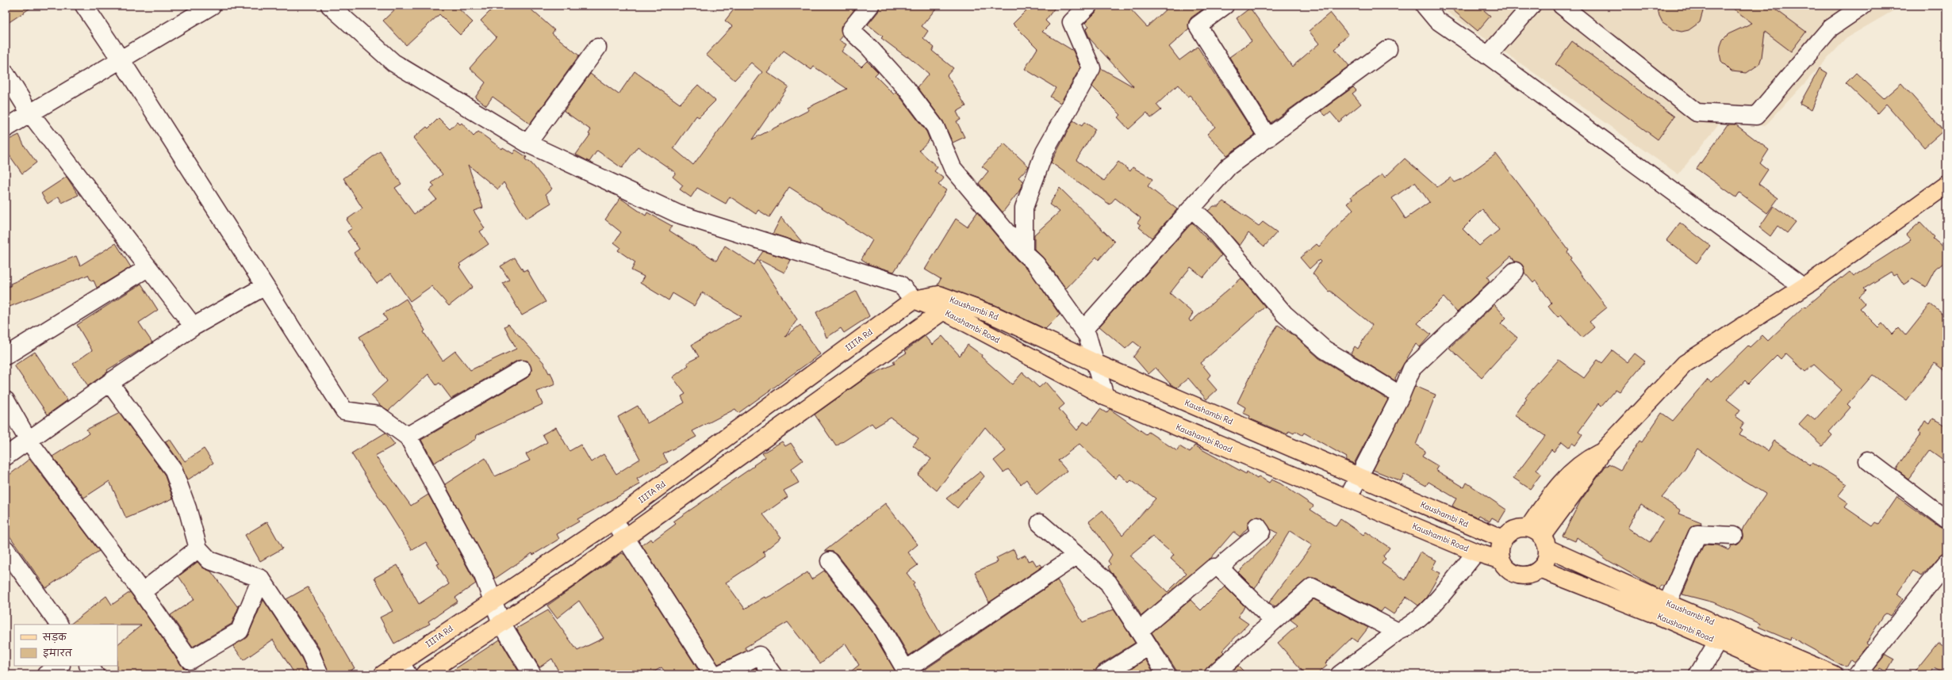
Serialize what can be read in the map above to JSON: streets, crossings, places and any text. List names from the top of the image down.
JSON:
{
  "streets": {
    "main road": ["Kaushambi Rd", "Kaushambi Road", "IIITA Rd"]
  },
  "crossings": [
    ["Kaushambi Rd", "Kaushambi Road"],
    ["Kaushambi Rd", "IIITA Rd"],
    ["Kaushambi Road", "IIITA Rd"]
  ],
  "legend": ["सड़क", "इमारत"]
}
